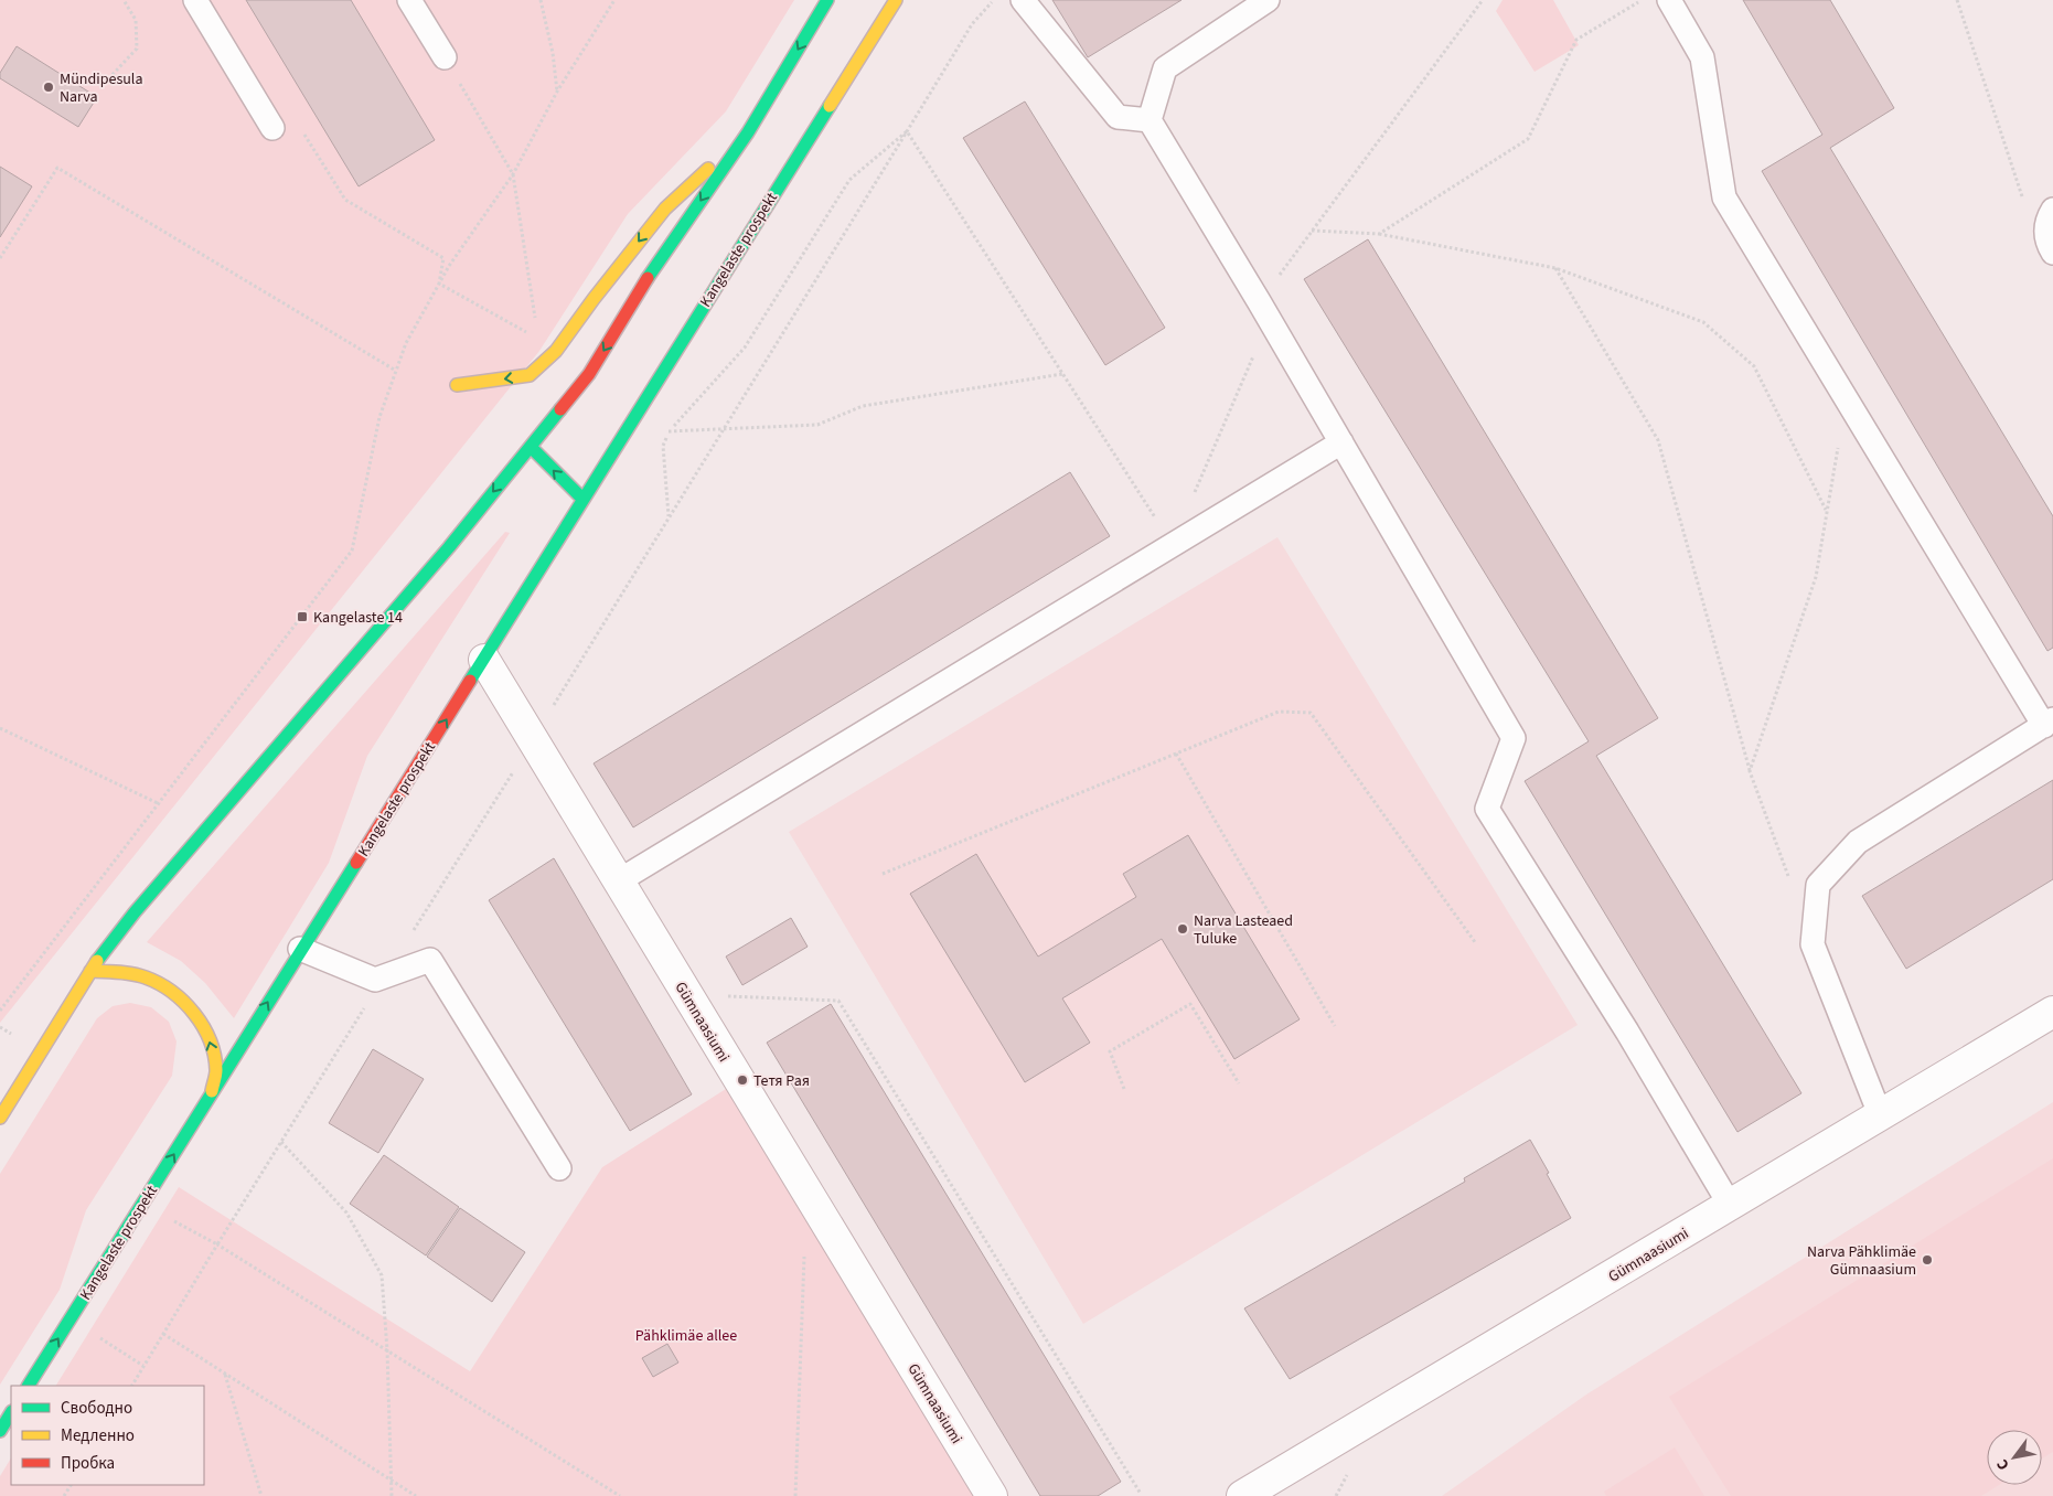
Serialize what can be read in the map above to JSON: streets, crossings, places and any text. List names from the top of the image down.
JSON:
{
  "streets": {
    "main road": ["Kangelaste prospekt"],
    "street": ["Gümnaasiumi"]
  },
  "crossings": [
    ["Kangelaste prospekt", "Gümnaasiumi"]
  ],
  "one_way": ["Kangelaste prospekt"],
  "parks": ["Pähklimäe allee"],
  "places": {
    "other": [
      "Mündipesula Narva",
      "Narva Lasteaed Tuluke",
      "Тетя Рая",
      "Narva Pähklimäe Gümnaasium"
    ],
    "transit": ["Kangelaste 14"]
  },
  "legend": ["Свободно", "Медленно", "Пробка"],
  "north": "bottom left"
}
